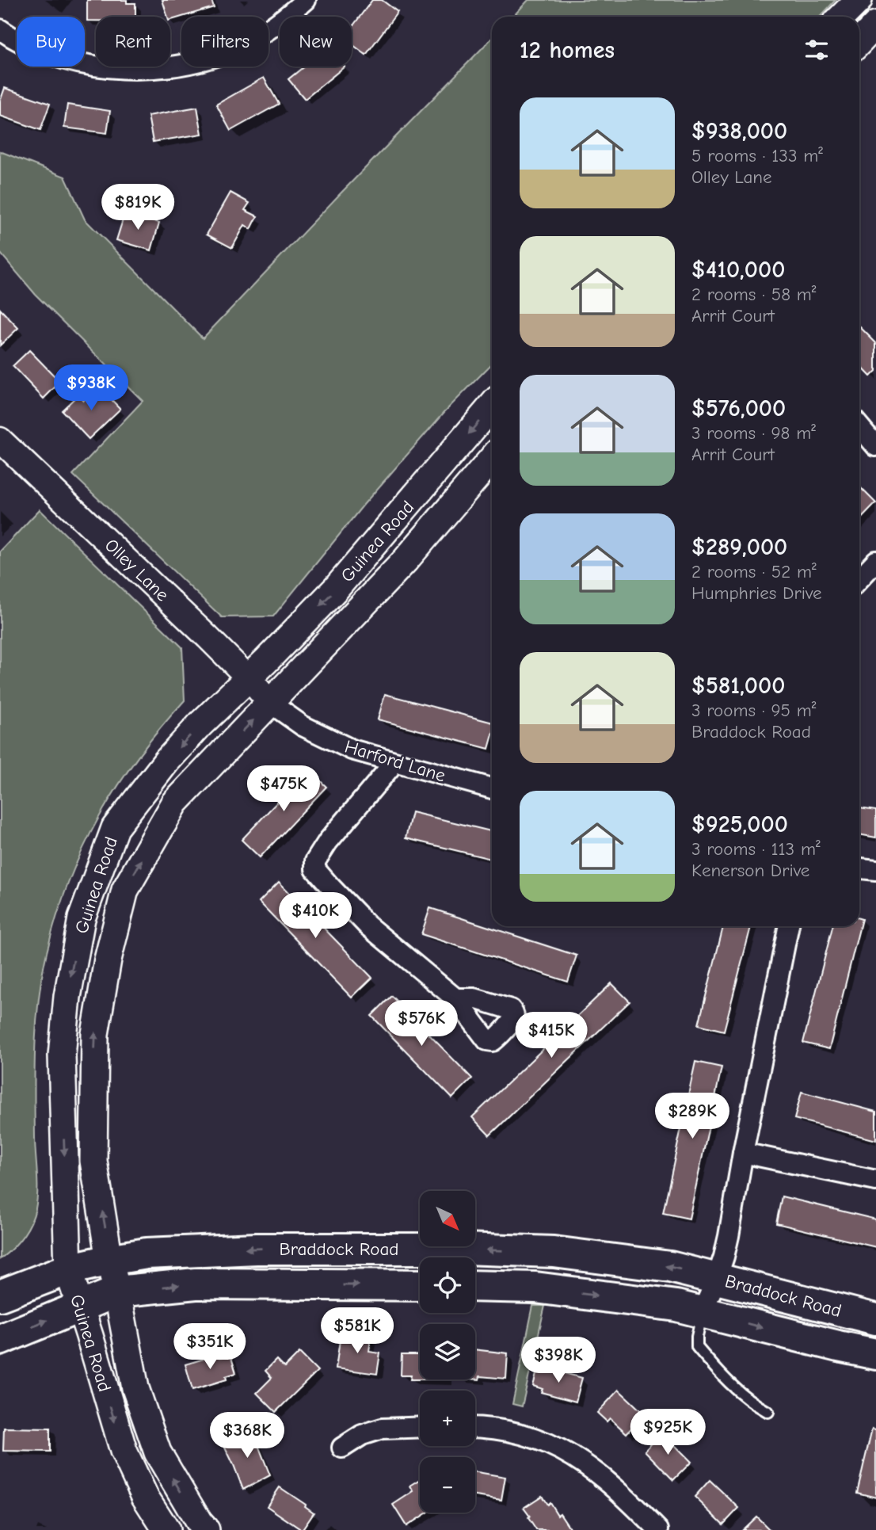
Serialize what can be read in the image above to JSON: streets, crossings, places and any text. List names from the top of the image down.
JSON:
{
  "streets": {
    "main road": ["Guinea Road", "Braddock Road"],
    "street": ["Olley Lane", "Harford Lane"]
  },
  "crossings": [
    ["Guinea Road", "Olley Lane"],
    ["Guinea Road", "Harford Lane"],
    ["Guinea Road", "Braddock Road"],
    ["Olley Lane", "Harford Lane"]
  ],
  "north": "bottom right",
  "page": {
    "chip": [
      "Buy",
      "Rent",
      "Filters",
      "New"
    ],
    "heading": "12 homes",
    "list": [
      {
        "name": "$938,000",
        "note": "5 rooms · 133 m² · Olley Lane"
      },
      {
        "name": "$410,000",
        "note": "2 rooms · 58 m² · Arrit Court"
      },
      {
        "name": "$576,000",
        "note": "3 rooms · 98 m² · Arrit Court"
      },
      {
        "name": "$289,000",
        "note": "2 rooms · 52 m² · Humphries Drive"
      },
      {
        "name": "$581,000",
        "note": "3 rooms · 95 m² · Braddock Road"
      },
      {
        "name": "$925,000",
        "note": "3 rooms · 113 m² · Kenerson Drive"
      }
    ],
    "price": [
      "$819K",
      "$938K",
      "$475K",
      "$410K",
      "$576K",
      "$415K",
      "$289K",
      "$581K",
      "$351K",
      "$398K",
      "$925K",
      "$368K"
    ],
    "map_buttons": ["+", "−"]
  }
}
